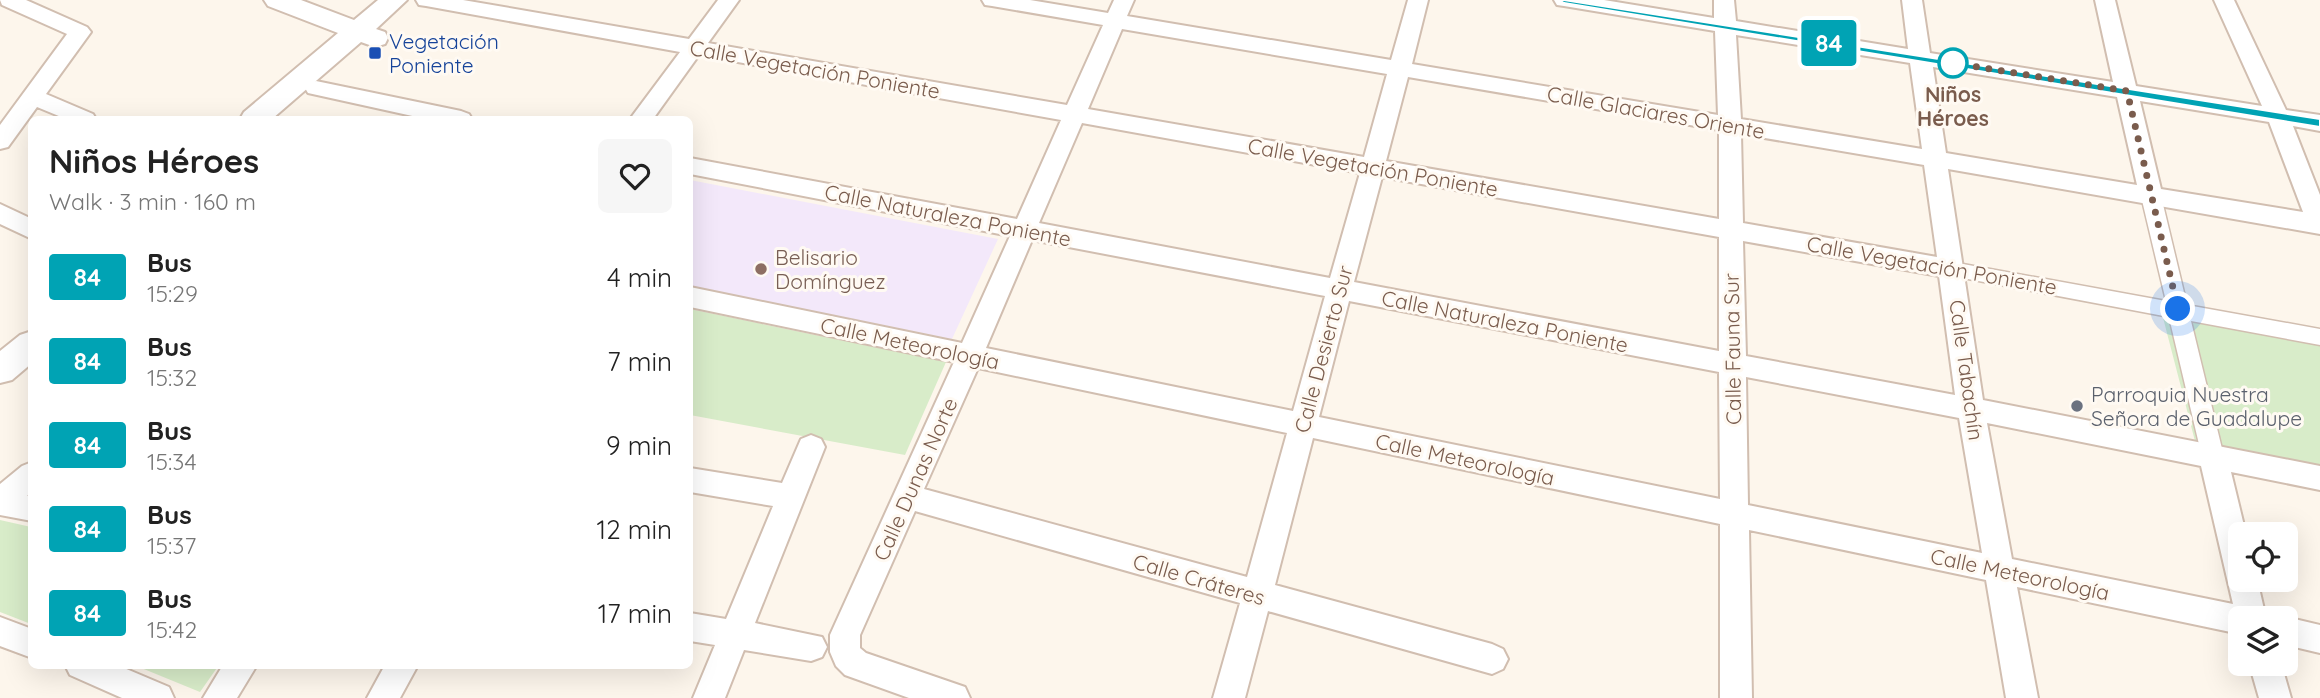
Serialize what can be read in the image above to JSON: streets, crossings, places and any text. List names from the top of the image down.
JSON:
{
  "streets": {
    "street": [
      "Calle Vegetación Poniente",
      "Calle Glaciares Oriente",
      "Calle Naturaleza Poniente",
      "Calle Meteorología",
      "Calle Desierto Sur",
      "Calle Fauna Sur",
      "Calle Tabachín",
      "Calle Dunas Norte",
      "Calle Cráteres"
    ]
  },
  "crossings": [
    ["Calle Vegetación Poniente", "Calle Desierto Sur"],
    ["Calle Vegetación Poniente", "Calle Fauna Sur"],
    ["Calle Vegetación Poniente", "Calle Tabachín"],
    ["Calle Vegetación Poniente", "Calle Dunas Norte"],
    ["Calle Glaciares Oriente", "Calle Desierto Sur"],
    ["Calle Glaciares Oriente", "Calle Fauna Sur"],
    ["Calle Glaciares Oriente", "Calle Tabachín"],
    ["Calle Glaciares Oriente", "Calle Dunas Norte"],
    ["Calle Naturaleza Poniente", "Calle Desierto Sur"],
    ["Calle Naturaleza Poniente", "Calle Fauna Sur"],
    ["Calle Naturaleza Poniente", "Calle Tabachín"],
    ["Calle Naturaleza Poniente", "Calle Dunas Norte"],
    ["Calle Meteorología", "Calle Desierto Sur"],
    ["Calle Meteorología", "Calle Fauna Sur"],
    ["Calle Meteorología", "Calle Tabachín"],
    ["Calle Meteorología", "Calle Dunas Norte"],
    ["Calle Desierto Sur", "Calle Cráteres"],
    ["Calle Dunas Norte", "Calle Cráteres"]
  ],
  "places": {
    "transit": ["Vegetación Poniente"],
    "other": ["Niños Héroes", "Belisario Domínguez", "Parroquia Nuestra Señora de Guadalupe"]
  },
  "lines": ["bus line 84"],
  "page": {
    "on_map": "84",
    "heading": ["Niños Héroes", "Walk · 3 min · 160 m"],
    "list": [
      {
        "mark": "84",
        "name": "Bus",
        "note": "15:29",
        "value": "4 min"
      },
      {
        "mark": "84",
        "name": "Bus",
        "note": "15:32",
        "value": "7 min"
      },
      {
        "mark": "84",
        "name": "Bus",
        "note": "15:34",
        "value": "9 min"
      },
      {
        "mark": "84",
        "name": "Bus",
        "note": "15:37",
        "value": "12 min"
      },
      {
        "mark": "84",
        "name": "Bus",
        "note": "15:42",
        "value": "17 min"
      }
    ]
  }
}
